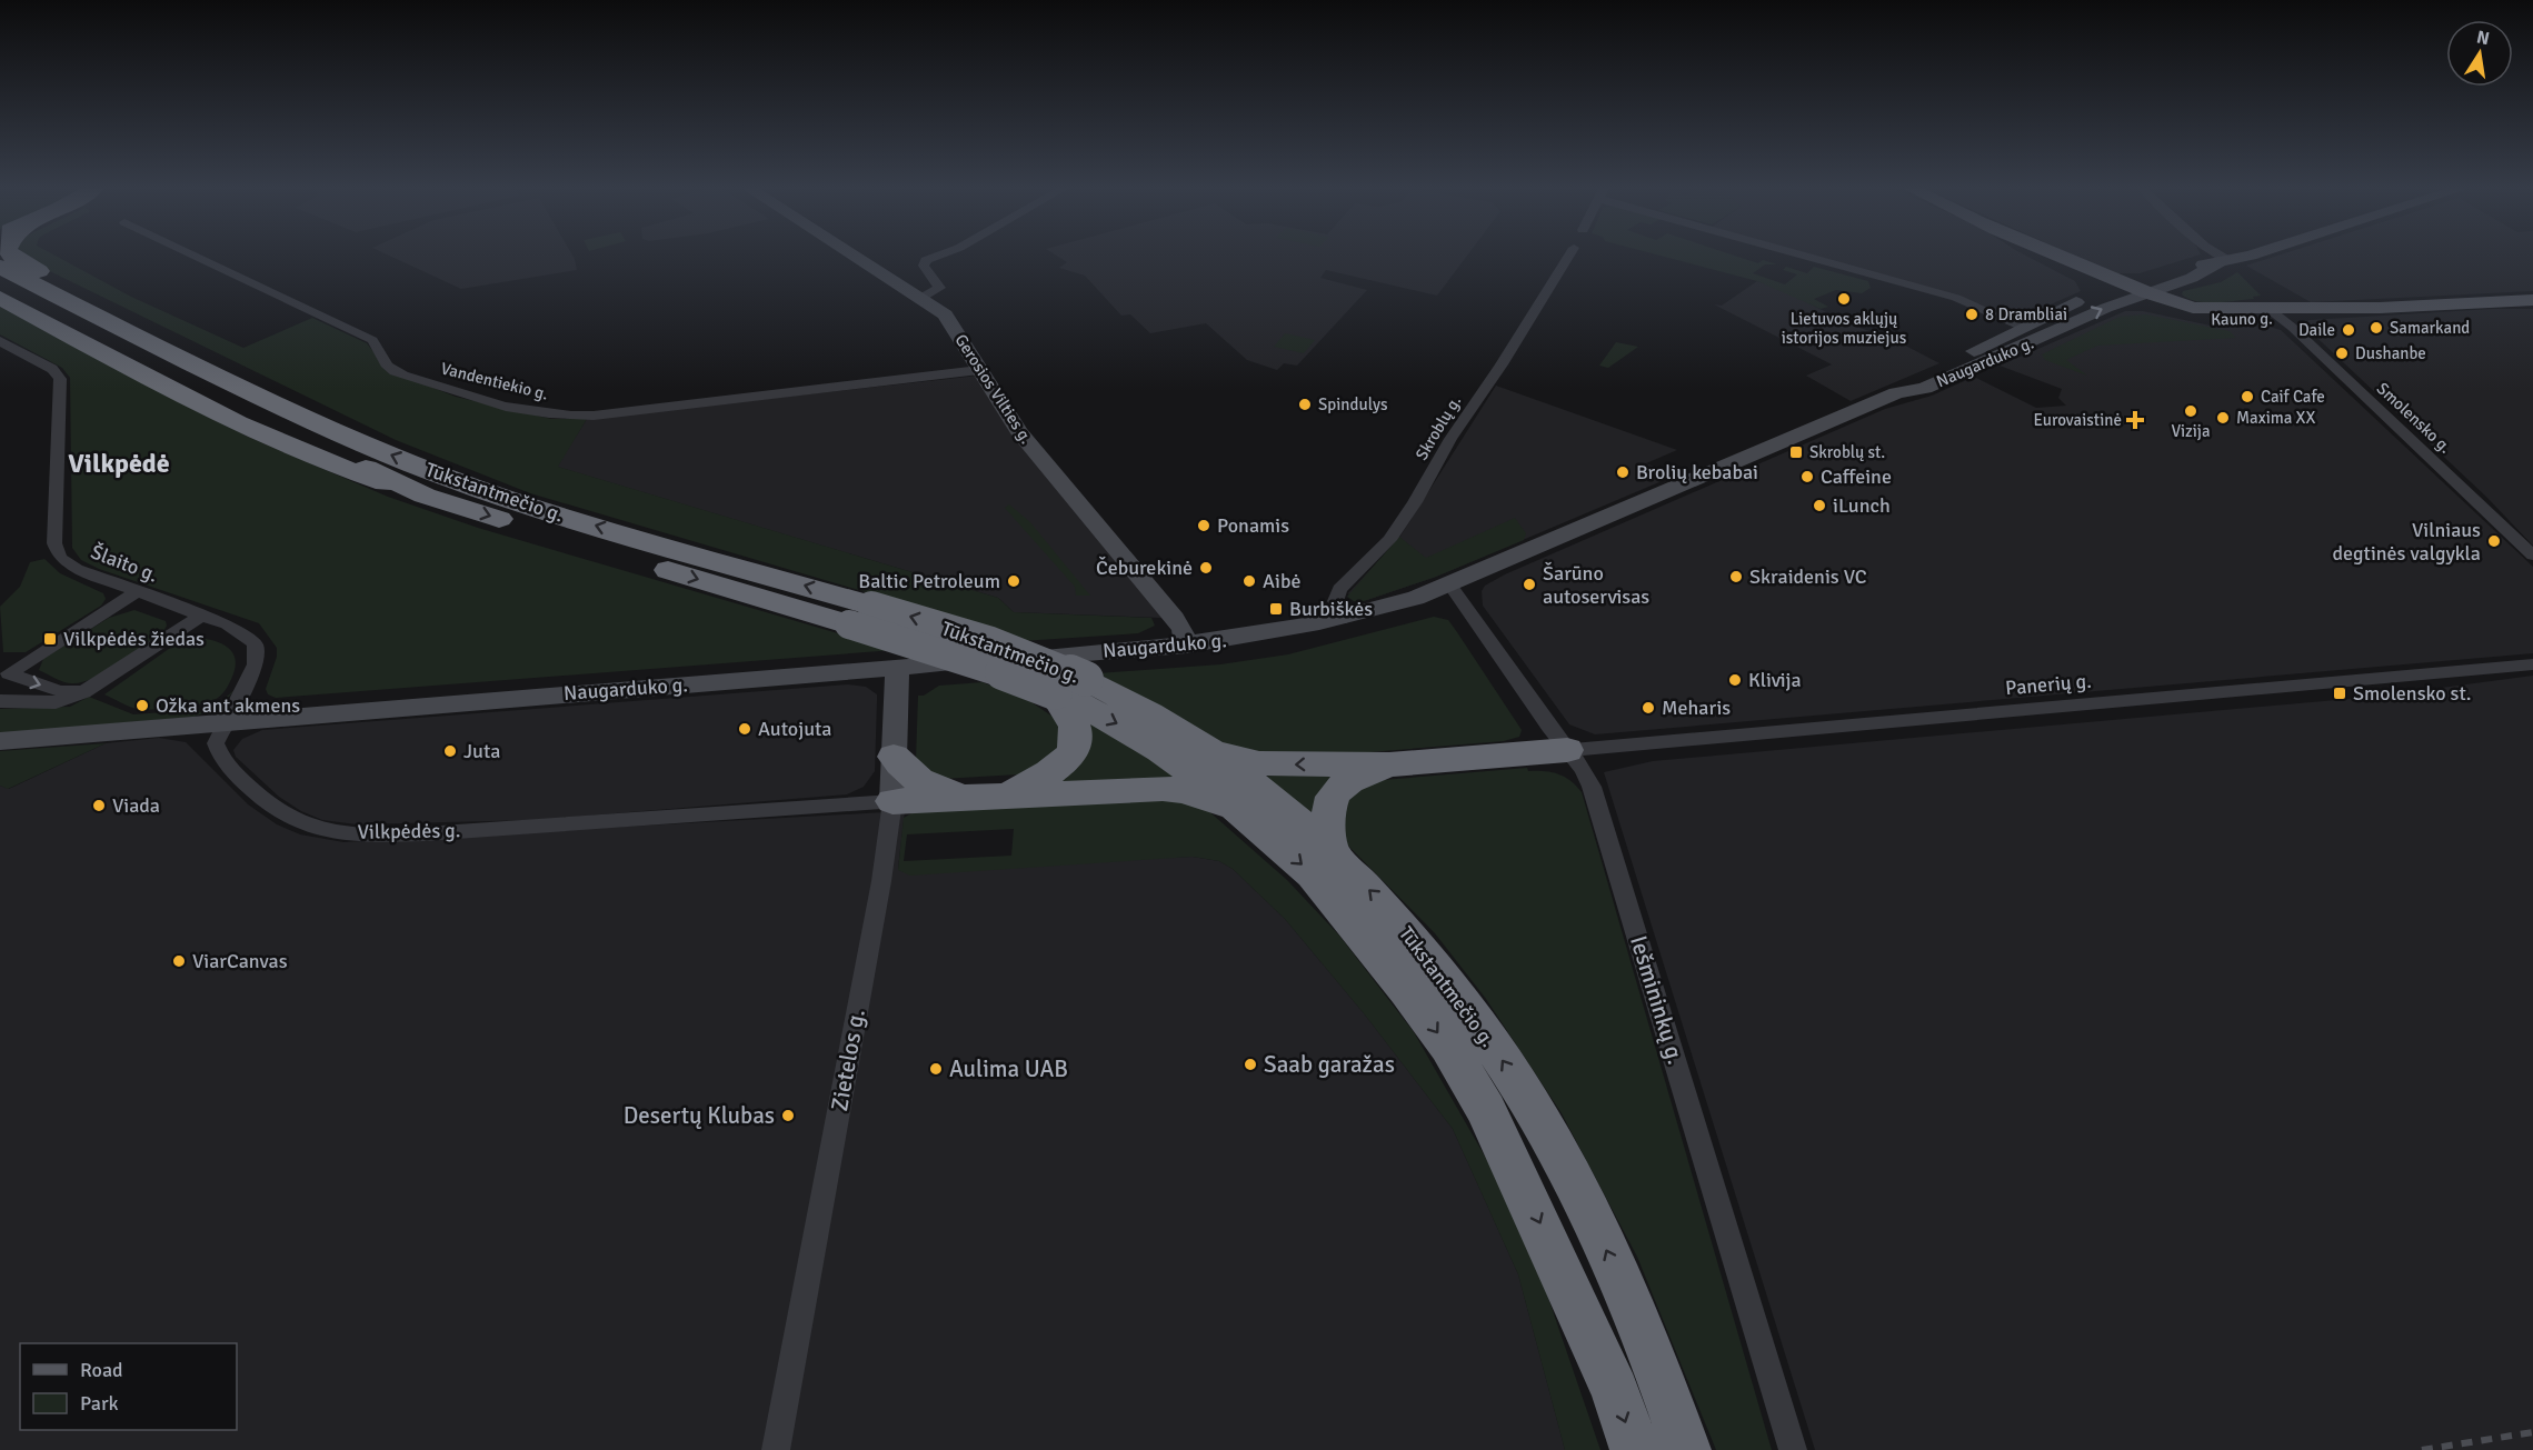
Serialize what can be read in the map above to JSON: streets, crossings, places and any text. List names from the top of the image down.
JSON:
{
  "streets": {
    "highway": ["Tūkstantmečio g."],
    "main road": [
      "Kauno g.",
      "Naugarduko g.",
      "Gerosios Vilties g.",
      "Zietelos g."
    ],
    "street": [
      "Vandentiekio g.",
      "Smolensko g.",
      "Skroblų g.",
      "Šlaito g.",
      "Panerių g.",
      "Vilkpėdės g.",
      "Iešmininkų g."
    ]
  },
  "crossings": [
    ["Kauno g.", "Naugarduko g."],
    ["Kauno g.", "Smolensko g."],
    ["Naugarduko g.", "Gerosios Vilties g."],
    ["Naugarduko g.", "Skroblų g."],
    ["Naugarduko g.", "Šlaito g."],
    ["Naugarduko g.", "Vilkpėdės g."],
    ["Naugarduko g.", "Iešmininkų g."],
    ["Naugarduko g.", "Zietelos g."],
    ["Vandentiekio g.", "Gerosios Vilties g."],
    ["Šlaito g.", "Vilkpėdės g."],
    ["Panerių g.", "Iešmininkų g."],
    ["Vilkpėdės g.", "Zietelos g."]
  ],
  "districts": ["Vilkpėdė"],
  "places": {
    "other": [
      "Lietuvos aklųjų istorijos muziejus",
      "8 Drambliai",
      "Samarkand",
      "Daile",
      "Dushanbe",
      "Caif Cafe",
      "Spindulys",
      "Vizija",
      "Maxima XX",
      "Brolių kebabai",
      "Caffeine",
      "iLunch",
      "Ponamis",
      "Vilniaus degtinės valgykla",
      "Čeburekinė",
      "Skraidenis VC",
      "Baltic Petroleum",
      "Aibė",
      "Šarūno autoservisas",
      "Klivija",
      "Ožka ant akmens",
      "Meharis",
      "Autojuta",
      "Juta",
      "Viada",
      "ViarCanvas",
      "Saab garažas",
      "Aulima UAB",
      "Desertų Klubas"
    ],
    "health": ["Eurovaistinė"],
    "transit": [
      "Skroblų st.",
      "Burbiškės",
      "Vilkpėdės žiedas",
      "Smolensko st."
    ]
  },
  "legend": ["Road", "Park"],
  "north": "top"
}
